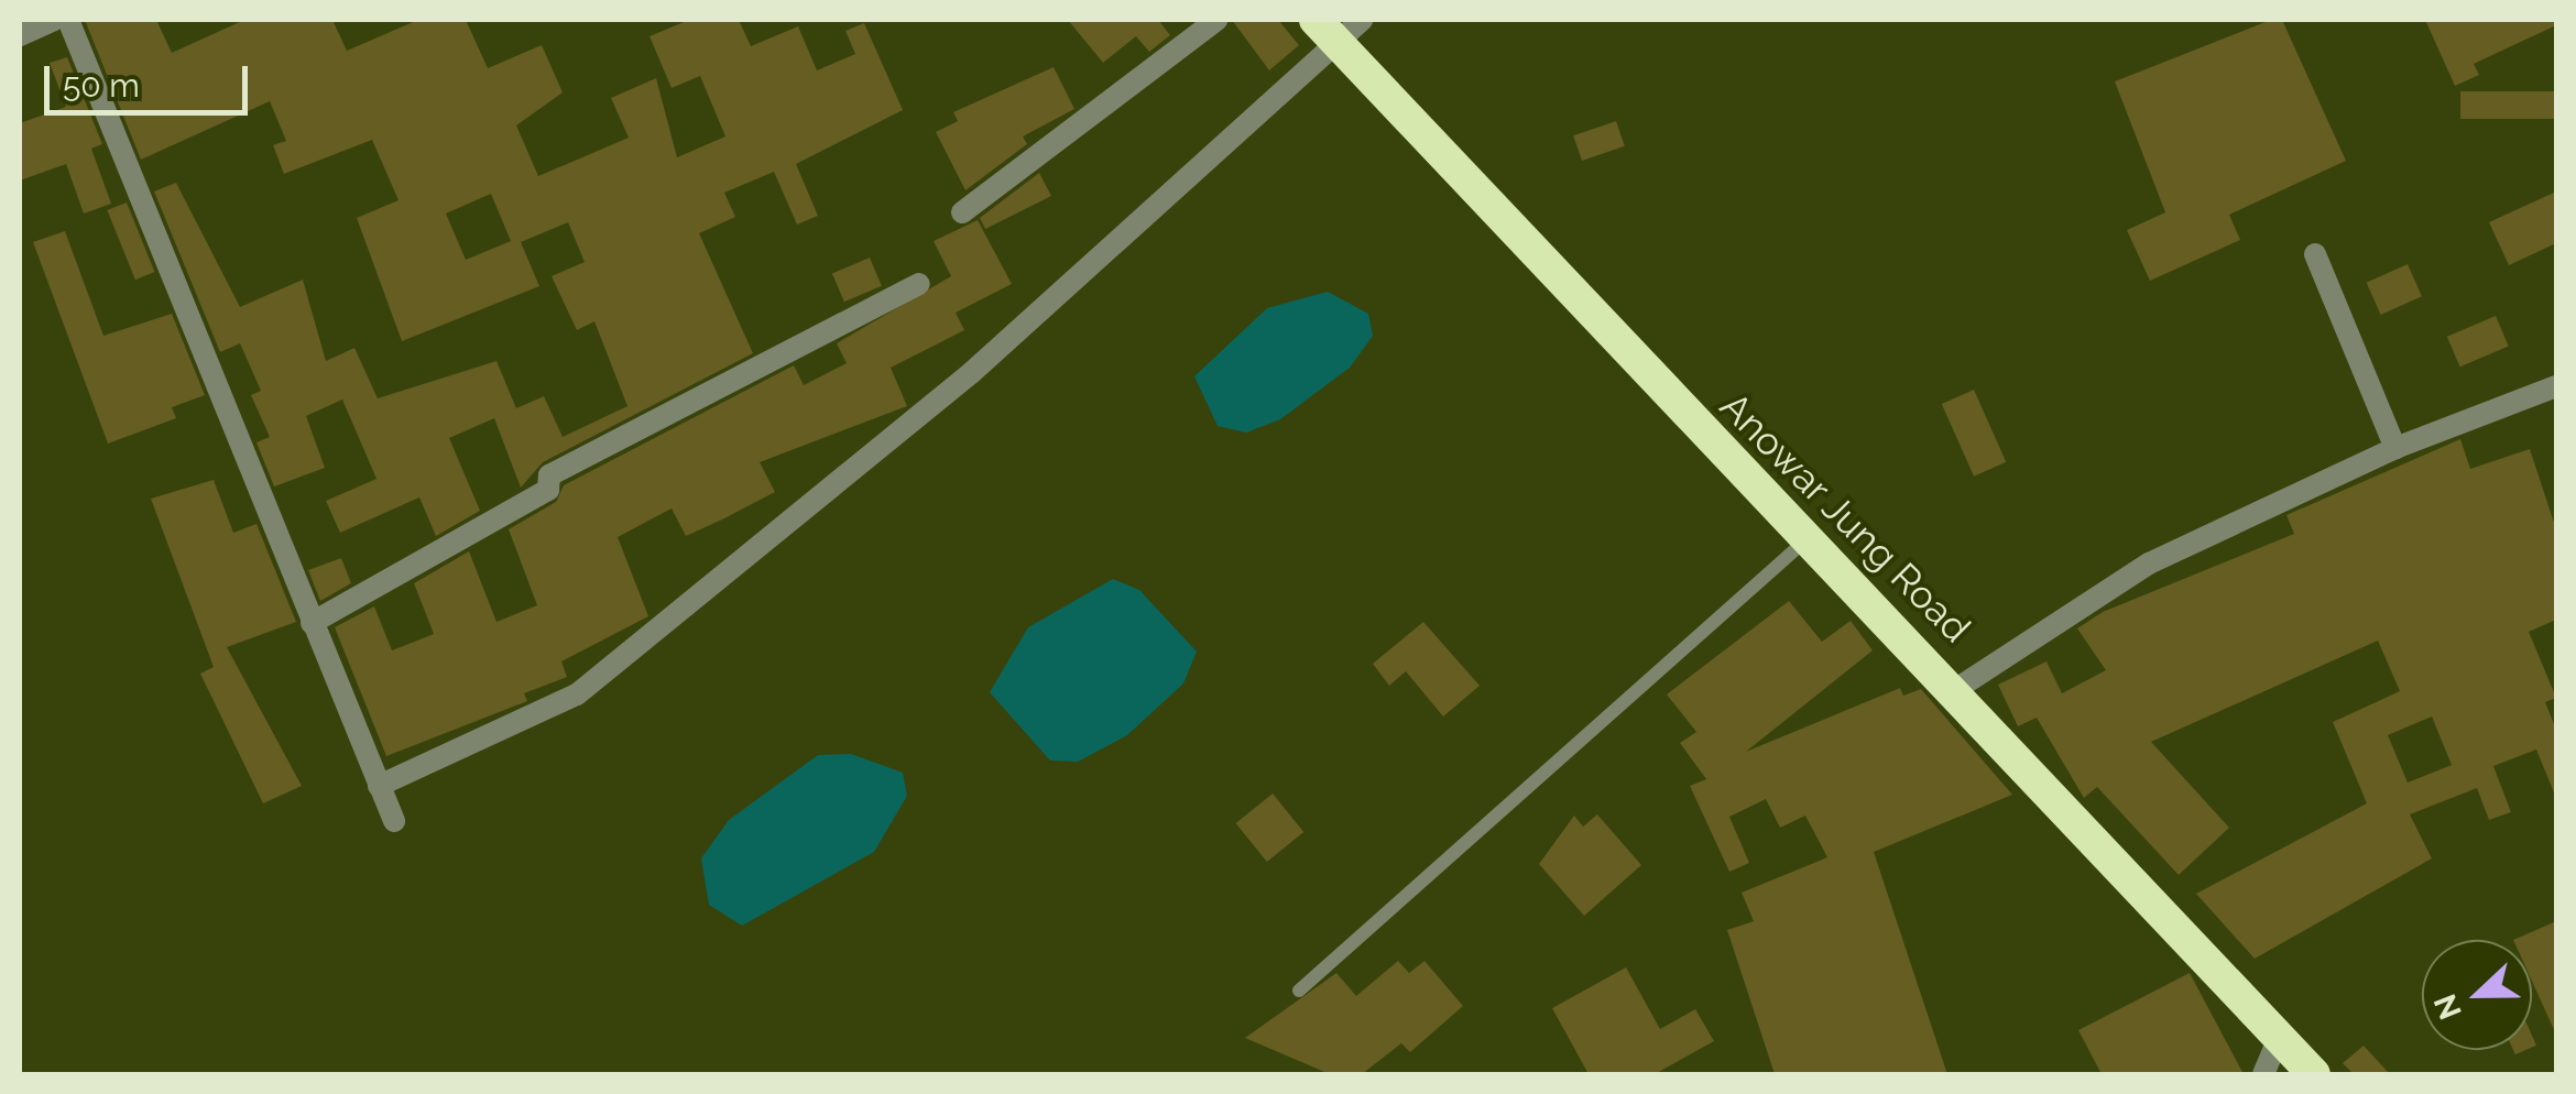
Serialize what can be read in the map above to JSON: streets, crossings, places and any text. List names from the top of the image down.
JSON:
{
  "streets": {
    "highway": ["Anowar Jung Road"]
  },
  "scale_bar": "50 m",
  "north": "left"
}
